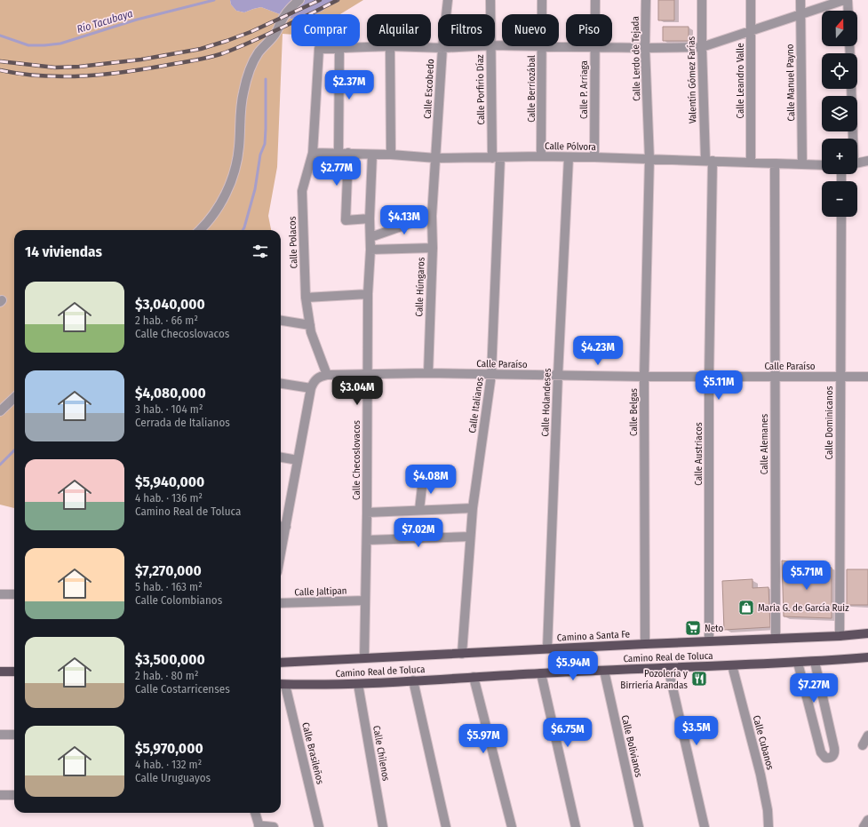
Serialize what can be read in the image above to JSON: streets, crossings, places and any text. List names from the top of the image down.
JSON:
{
  "streets": {
    "main road": ["Camino a Santa Fe", "Camino Real de Toluca"],
    "street": [
      "Calle Lerdo de Tejada",
      "Valentín Gómez Farías",
      "Calle Leandro Valle",
      "Calle Manuel Payno",
      "Calle Escobedo",
      "Calle Berriozábal",
      "Calle Porfirio Díaz",
      "Calle P. Arriaga",
      "Calle Pólvora",
      "Calle Polacos",
      "Calle Húngaros",
      "Calle Paraíso",
      "Calle Holandeses",
      "Calle Italianos",
      "Calle Belgas",
      "Calle Dominicanos",
      "Calle Alemanes",
      "Calle Austriacos",
      "Calle Checoslovacos",
      "Calle Jaltipan",
      "Calle Cubanos",
      "Calle Bolivianos",
      "Calle Brasileños",
      "Calle Chilenos"
    ]
  },
  "crossings": [
    ["Calle Lerdo de Tejada", "Calle Pólvora"],
    ["Calle Lerdo de Tejada", "Calle Belgas"],
    ["Valentín Gómez Farías", "Calle Pólvora"],
    ["Valentín Gómez Farías", "Calle Austriacos"],
    ["Calle Leandro Valle", "Calle Pólvora"],
    ["Calle Manuel Payno", "Calle Pólvora"],
    ["Calle Escobedo", "Calle Pólvora"],
    ["Calle Escobedo", "Calle Húngaros"],
    ["Calle Berriozábal", "Calle Pólvora"],
    ["Calle Porfirio Díaz", "Calle Pólvora"],
    ["Calle Porfirio Díaz", "Calle Italianos"],
    ["Calle P. Arriaga", "Calle Pólvora"],
    ["Calle Pólvora", "Calle Polacos"],
    ["Calle Pólvora", "Calle Húngaros"],
    ["Calle Pólvora", "Calle Holandeses"],
    ["Calle Pólvora", "Calle Italianos"],
    ["Calle Pólvora", "Calle Belgas"],
    ["Calle Pólvora", "Calle Alemanes"],
    ["Calle Pólvora", "Calle Austriacos"],
    ["Calle Pólvora", "Calle Checoslovacos"],
    ["Calle Polacos", "Calle Paraíso"],
    ["Calle Húngaros", "Calle Paraíso"],
    ["Calle Paraíso", "Calle Holandeses"],
    ["Calle Paraíso", "Calle Italianos"],
    ["Calle Paraíso", "Calle Belgas"],
    ["Calle Paraíso", "Calle Dominicanos"],
    ["Calle Paraíso", "Calle Alemanes"],
    ["Calle Paraíso", "Calle Austriacos"],
    ["Calle Paraíso", "Calle Checoslovacos"],
    ["Calle Holandeses", "Camino a Santa Fe"],
    ["Calle Italianos", "Camino a Santa Fe"],
    ["Calle Belgas", "Camino a Santa Fe"],
    ["Calle Dominicanos", "Camino a Santa Fe"],
    ["Calle Alemanes", "Camino a Santa Fe"],
    ["Calle Austriacos", "Camino a Santa Fe"],
    ["Calle Checoslovacos", "Calle Jaltipan"],
    ["Calle Checoslovacos", "Camino a Santa Fe"],
    ["Camino Real de Toluca", "Calle Cubanos"],
    ["Camino Real de Toluca", "Calle Bolivianos"],
    ["Camino Real de Toluca", "Calle Brasileños"],
    ["Camino Real de Toluca", "Calle Chilenos"]
  ],
  "water": ["Río Tacubaya"],
  "places": {
    "shop": ["Maria G. de García Ruiz"],
    "supermarket": ["Neto"],
    "restaurant": ["Pozolería y Birriería Arandas"]
  },
  "north": "top",
  "page": {
    "map_buttons": ["+", "−"],
    "chip": [
      "Comprar",
      "Alquilar",
      "Filtros",
      "Nuevo",
      "Piso"
    ],
    "price": [
      "$2.37M",
      "$2.77M",
      "$4.13M",
      "$4.23M",
      "$5.11M",
      "$3.04M",
      "$4.08M",
      "$7.02M",
      "$5.71M",
      "$5.94M",
      "$7.27M",
      "$3.5M",
      "$6.75M",
      "$5.97M"
    ],
    "heading": "14 viviendas",
    "list": [
      {
        "name": "$3,040,000",
        "note": "2 hab. · 66 m² · Calle Checoslovacos"
      },
      {
        "name": "$4,080,000",
        "note": "3 hab. · 104 m² · Cerrada de Italianos"
      },
      {
        "name": "$5,940,000",
        "note": "4 hab. · 136 m² · Camino Real de Toluca"
      },
      {
        "name": "$7,270,000",
        "note": "5 hab. · 163 m² · Calle Colombianos"
      },
      {
        "name": "$3,500,000",
        "note": "2 hab. · 80 m² · Calle Costarricenses"
      },
      {
        "name": "$5,970,000",
        "note": "4 hab. · 132 m² · Calle Uruguayos"
      }
    ]
  }
}
